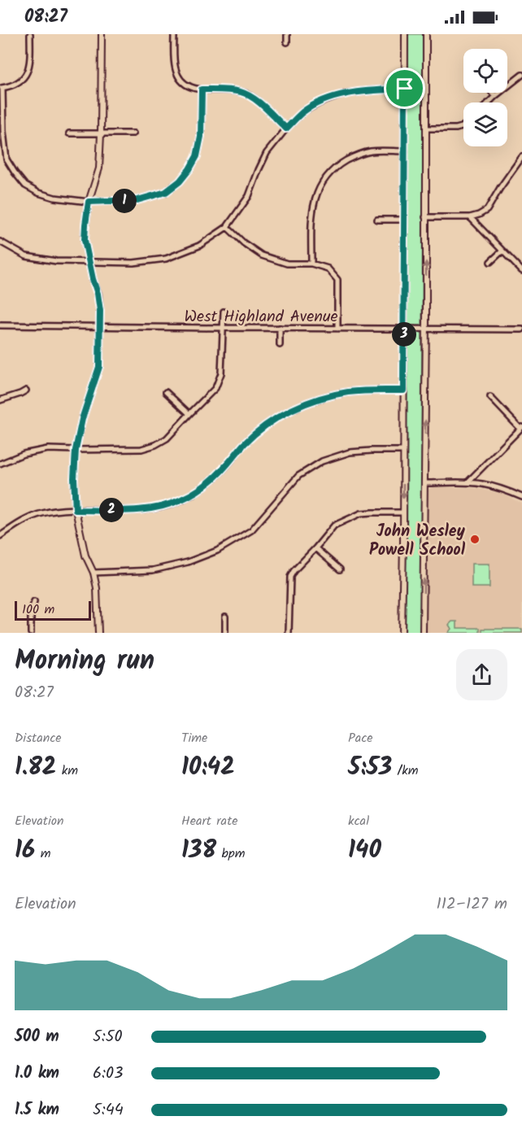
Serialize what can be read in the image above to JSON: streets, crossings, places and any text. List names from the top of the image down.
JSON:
{
  "streets": {
    "street": ["West Highland Avenue"]
  },
  "places": ["John Wesley Powell School"],
  "scale_bar": "100 m",
  "page": {
    "status": "08:27",
    "pins": ["1", "3", "2"],
    "scale": "100 m",
    "heading": ["Morning run", "08:27"],
    "stats": [
      ["Distance", "1.82 km"],
      ["Time", "10:42"],
      ["Pace", "5:53 /km"],
      ["Elevation", "16 m"],
      ["Heart rate", "138 bpm"],
      ["kcal", "140"]
    ],
    "chart": ["Elevation", "112–127 m"],
    "list": [
      {
        "name": "500 m",
        "note": "5:50"
      },
      {
        "name": "1.0 km",
        "note": "6:03"
      },
      {
        "name": "1.5 km",
        "note": "5:44"
      }
    ]
  }
}
